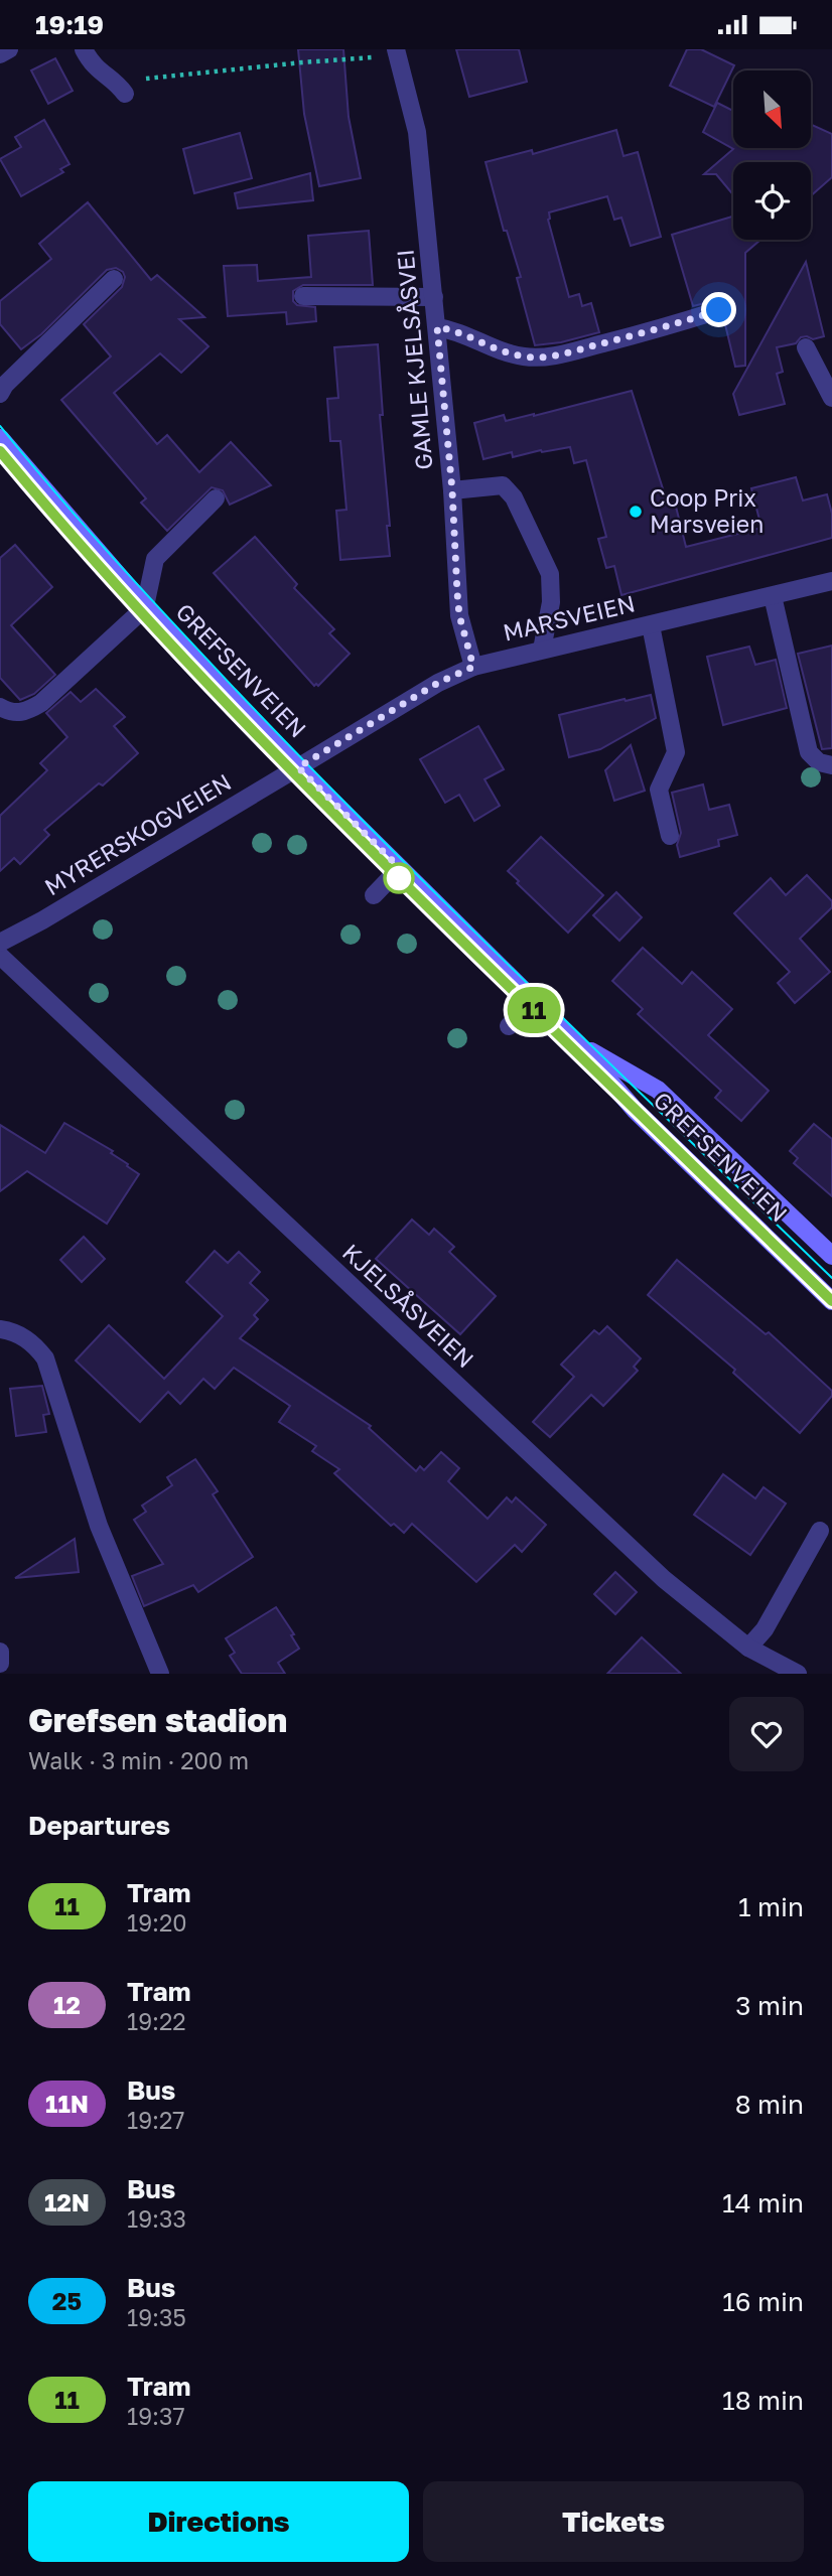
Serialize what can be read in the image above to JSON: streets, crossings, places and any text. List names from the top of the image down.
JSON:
{
  "streets": {
    "main road": ["GREFSENVEIEN"],
    "street": [
      "GAMLE KJELSÅSVEI",
      "MARSVEIEN",
      "MYRERSKOGVEIEN",
      "KJELSÅSVEIEN"
    ]
  },
  "crossings": [
    ["GAMLE KJELSÅSVEI", "MARSVEIEN"],
    ["MARSVEIEN", "GREFSENVEIEN"],
    ["MARSVEIEN", "MYRERSKOGVEIEN"],
    ["GREFSENVEIEN", "MYRERSKOGVEIEN"]
  ],
  "places": ["Coop Prix Marsveien"],
  "lines": ["tram line 11"],
  "north": "bottom right",
  "page": {
    "status": "19:19",
    "on_map": "11",
    "heading": [
      ["Grefsen stadion", "Walk · 3 min · 200 m"],
      "Departures"
    ],
    "list": [
      {
        "mark": "11",
        "name": "Tram",
        "note": "19:20",
        "value": "1 min"
      },
      {
        "mark": "12",
        "name": "Tram",
        "note": "19:22",
        "value": "3 min"
      },
      {
        "mark": "11N",
        "name": "Bus",
        "note": "19:27",
        "value": "8 min"
      },
      {
        "mark": "12N",
        "name": "Bus",
        "note": "19:33",
        "value": "14 min"
      },
      {
        "mark": "25",
        "name": "Bus",
        "note": "19:35",
        "value": "16 min"
      },
      {
        "mark": "11",
        "name": "Tram",
        "note": "19:37",
        "value": "18 min"
      }
    ],
    "buttons": ["Directions", "Tickets"]
  }
}
